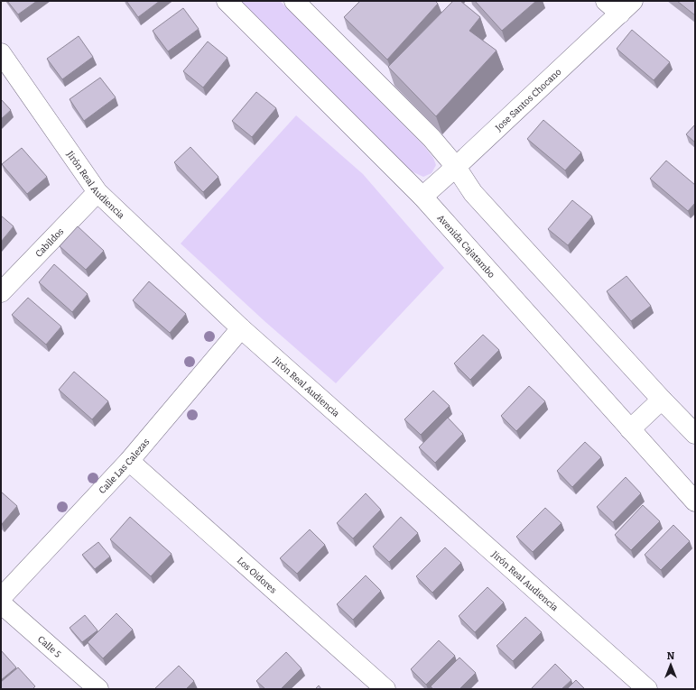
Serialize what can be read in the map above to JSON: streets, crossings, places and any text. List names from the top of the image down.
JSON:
{
  "streets": {
    "street": [
      "Jose Santos Chocano",
      "Jirón Real Audiencia",
      "Cabildos",
      "Avenida Cajatambo",
      "Calle Las Calezas",
      "Los Oidores",
      "Calle 5"
    ]
  },
  "crossings": [
    ["Jose Santos Chocano", "Avenida Cajatambo"],
    ["Jirón Real Audiencia", "Cabildos"],
    ["Jirón Real Audiencia", "Calle Las Calezas"],
    ["Calle Las Calezas", "Los Oidores"]
  ],
  "north": "top"
}
